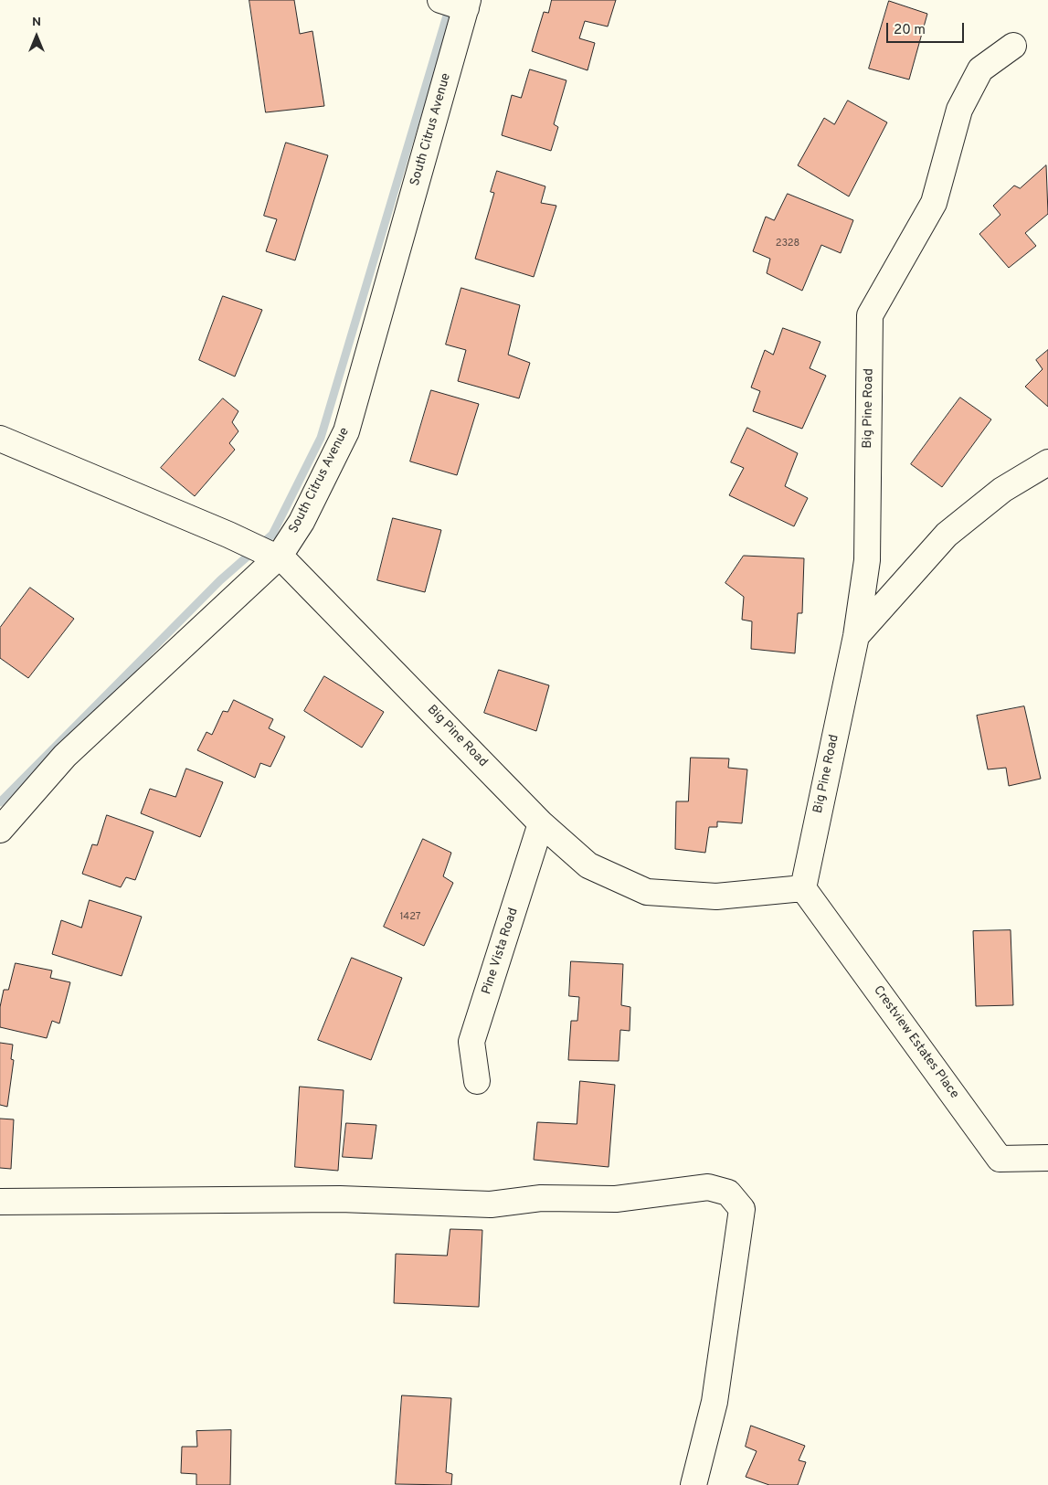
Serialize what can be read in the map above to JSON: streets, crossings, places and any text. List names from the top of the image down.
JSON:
{
  "streets": {
    "street": [
      "South Citrus Avenue",
      "Big Pine Road",
      "Pine Vista Road",
      "Crestview Estates Place"
    ]
  },
  "crossings": [
    ["South Citrus Avenue", "Big Pine Road"],
    ["Big Pine Road", "Pine Vista Road"],
    ["Big Pine Road", "Crestview Estates Place"]
  ],
  "house_numbers": ["2328", "1427"],
  "scale_bar": "20 m",
  "north": "top"
}
